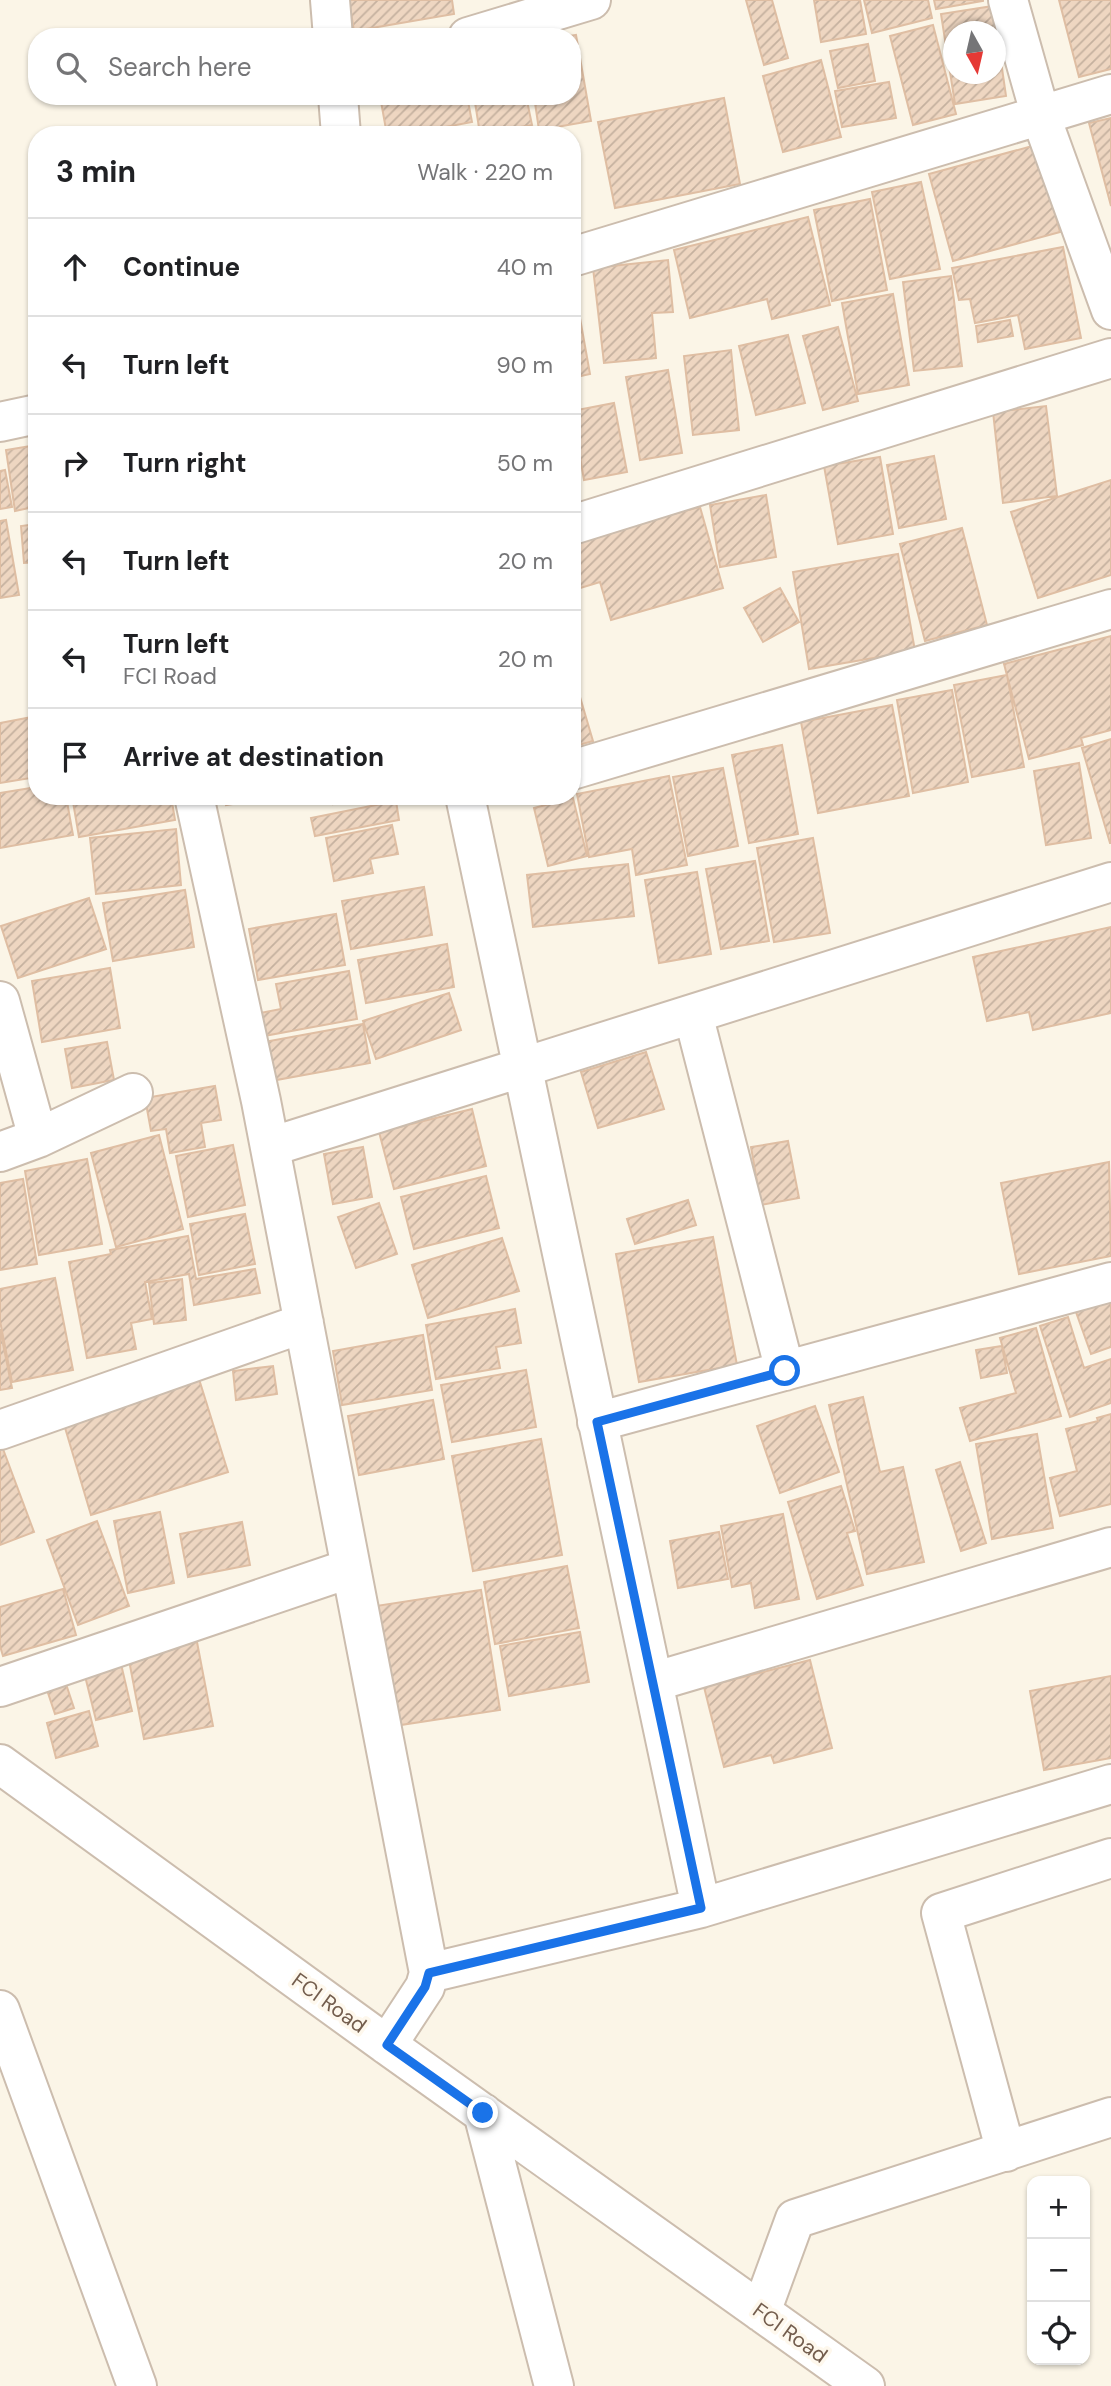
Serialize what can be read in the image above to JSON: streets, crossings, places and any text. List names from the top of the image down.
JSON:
{
  "streets": {
    "street": ["FCI Road"]
  },
  "north": "bottom",
  "page": {
    "search": "Search here",
    "heading": ["3 min", "Walk · 220 m"],
    "list": [
      ["Continue", "40 m"],
      ["Turn left", "90 m"],
      ["Turn right", "50 m"],
      ["Turn left", "20 m"],
      ["Turn left", "FCI Road", "20 m"],
      "Arrive at destination"
    ],
    "map_buttons": ["+", "−"]
  }
}
